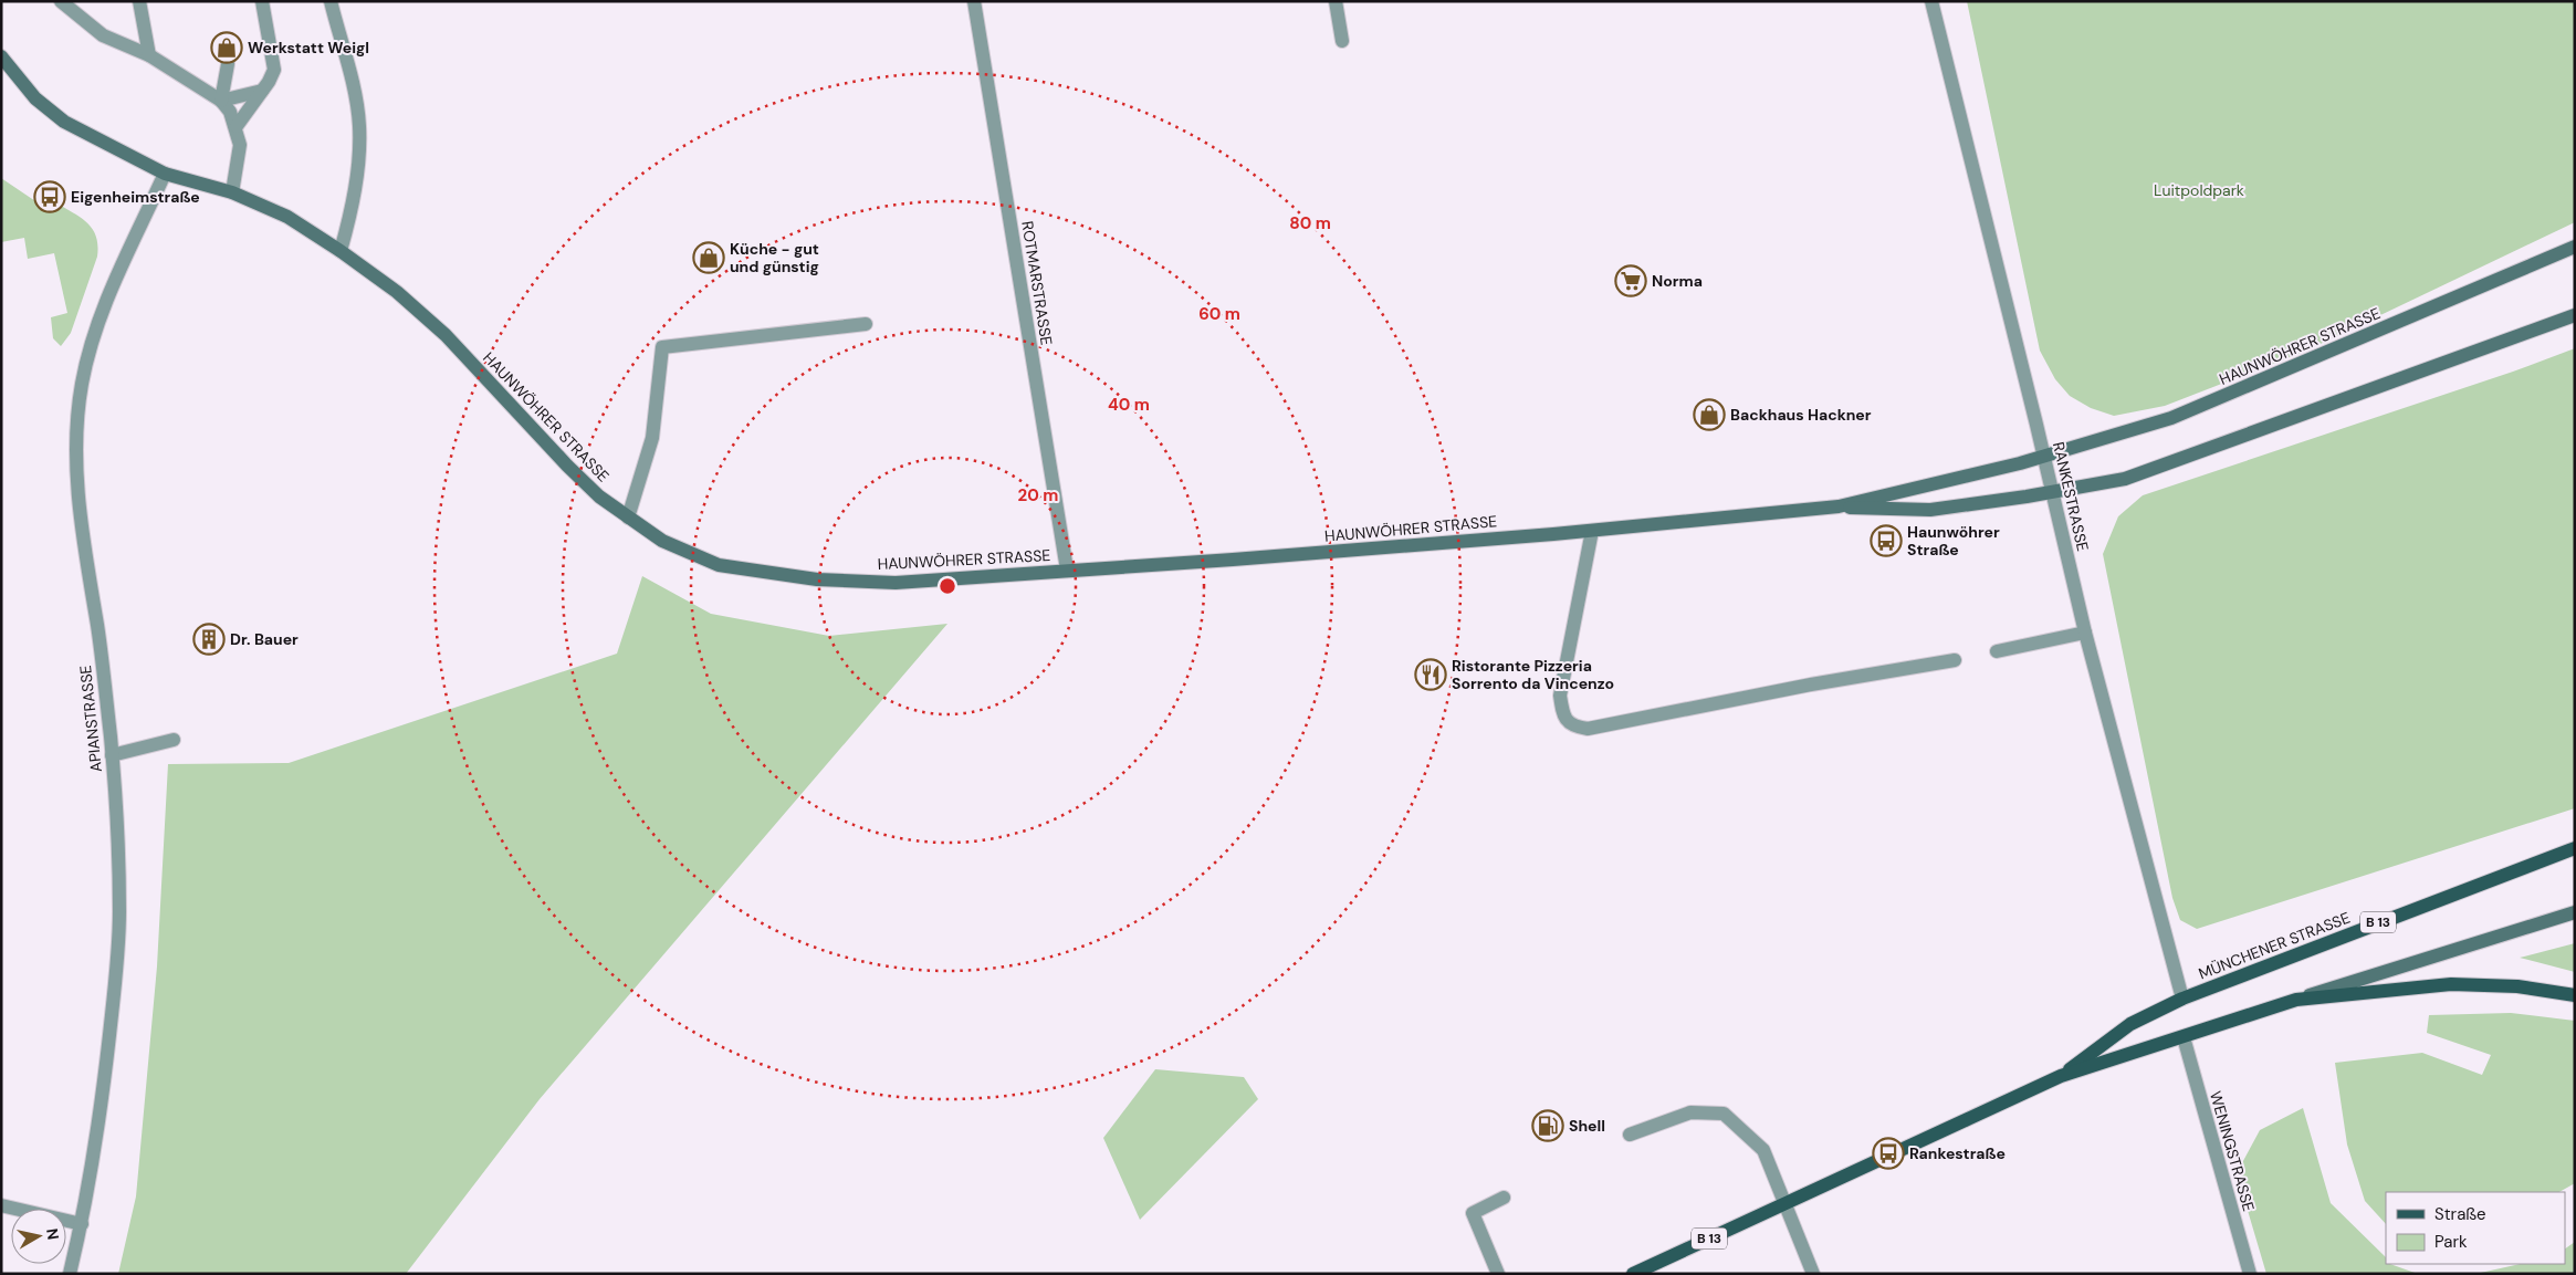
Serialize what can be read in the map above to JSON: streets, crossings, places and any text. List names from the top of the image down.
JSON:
{
  "streets": {
    "main road": ["B 13", "MÜNCHENER STRASSE"],
    "street": [
      "ROTMARSTRASSE",
      "HAUNWÖHRER STRASSE",
      "RANKESTRASSE",
      "APIANSTRASSE",
      "WENINGSTRASSE"
    ]
  },
  "crossings": [
    ["ROTMARSTRASSE", "HAUNWÖHRER STRASSE"],
    ["HAUNWÖHRER STRASSE", "RANKESTRASSE"],
    ["HAUNWÖHRER STRASSE", "APIANSTRASSE"],
    ["RANKESTRASSE", "MÜNCHENER STRASSE"],
    ["B 13", "MÜNCHENER STRASSE"],
    ["MÜNCHENER STRASSE", "WENINGSTRASSE"]
  ],
  "parks": ["Luitpoldpark"],
  "places": {
    "shop": ["Werkstatt Weigl", "Küche - gut und günstig", "Backhaus Hackner"],
    "bus stop": ["Eigenheimstraße", "Haunwöhrer Straße", "Rankestraße"],
    "supermarket": ["Norma"],
    "building": ["Dr. Bauer"],
    "restaurant": ["Ristorante Pizzeria Sorrento da Vincenzo"],
    "fuel station": ["Shell"]
  },
  "legend": ["Straße", "Park"],
  "north": "right",
  "rings": [
    "80 m",
    "60 m",
    "40 m",
    "20 m"
  ]
}
